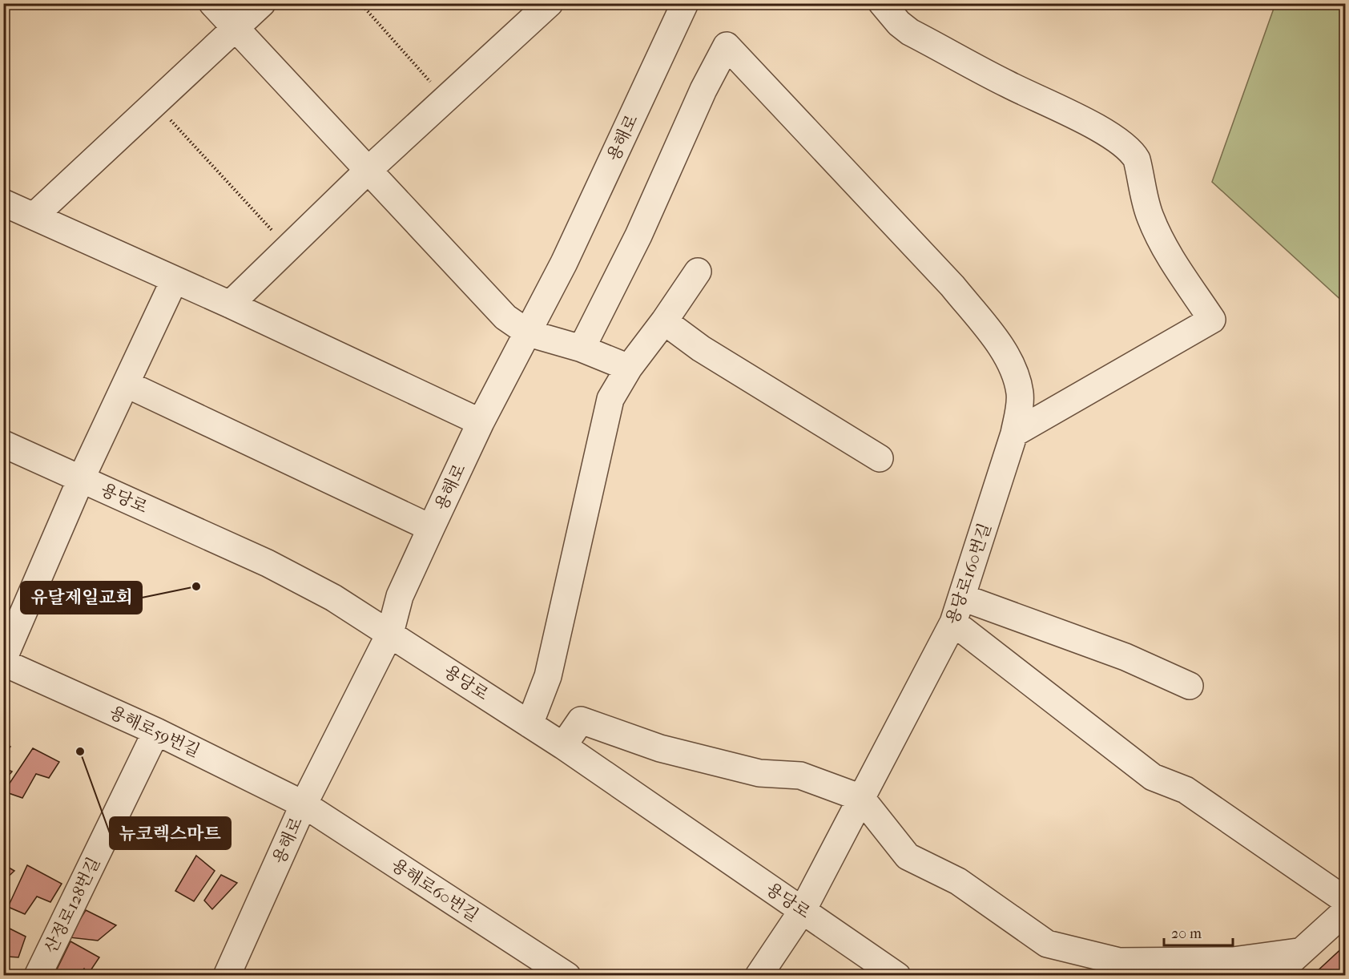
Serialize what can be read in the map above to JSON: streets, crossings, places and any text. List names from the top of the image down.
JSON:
{
  "streets": {
    "street": [
      "용해로",
      "용당로",
      "용당로160번길",
      "용해로59번길",
      "용해로60번길",
      "산정로128번길"
    ]
  },
  "crossings": [
    ["용해로", "용당로"],
    ["용해로", "용해로59번길"],
    ["용해로", "용해로60번길"],
    ["용당로", "용당로160번길"],
    ["용해로59번길", "용해로60번길"],
    ["용해로59번길", "산정로128번길"]
  ],
  "places": ["유달제일교회", "뉴코렉스마트"],
  "scale_bar": "20 m"
}
